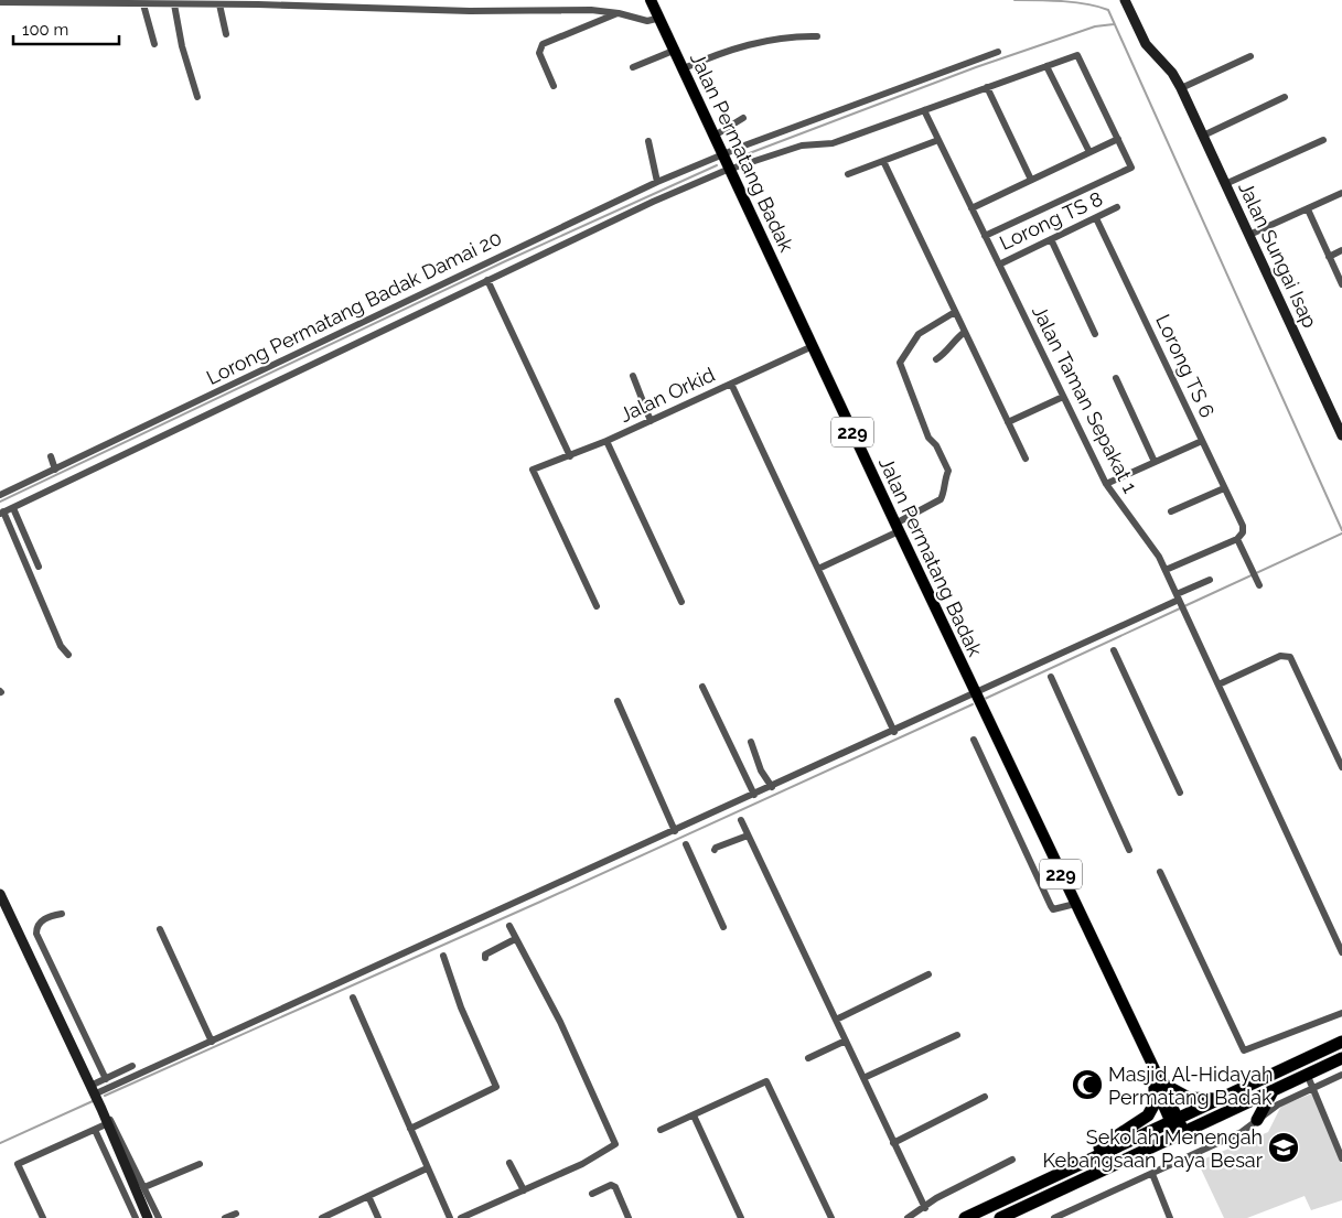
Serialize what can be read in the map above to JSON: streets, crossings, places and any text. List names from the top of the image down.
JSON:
{
  "streets": {
    "main road": ["Jalan Permatang Badak", "229"],
    "street": [
      "Lorong TS 8",
      "Jalan Sungai Isap",
      "Lorong Permatang Badak Damai 20",
      "Lorong TS 6",
      "Jalan Orkid",
      "Jalan Taman Sepakat 1"
    ]
  },
  "crossings": [
    ["Jalan Permatang Badak", "Lorong Permatang Badak Damai 20"],
    ["Jalan Permatang Badak", "Jalan Orkid"],
    ["Lorong TS 8", "Lorong TS 6"],
    ["Lorong TS 8", "Jalan Taman Sepakat 1"]
  ],
  "places": {
    "mosque": ["Masjid Al-Hidayah Permatang Badak"],
    "school or university": ["Sekolah Menengah Kebangsaan Paya Besar"]
  },
  "scale_bar": "100 m"
}
